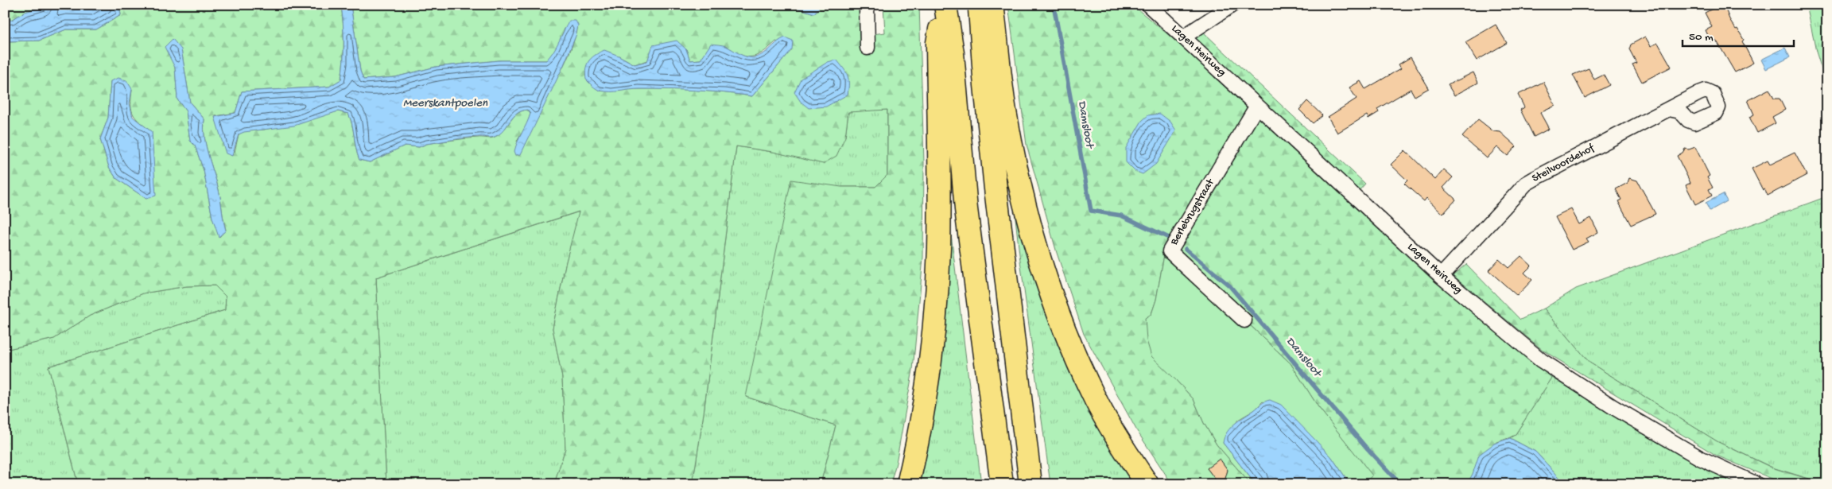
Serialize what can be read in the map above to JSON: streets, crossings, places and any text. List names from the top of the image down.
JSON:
{
  "streets": {
    "street": ["Lagen Heirweg", "Steilvoordehof", "Berlebrugstraat"]
  },
  "crossings": [
    ["Lagen Heirweg", "Steilvoordehof"],
    ["Lagen Heirweg", "Berlebrugstraat"]
  ],
  "water": ["Meerskantpoelen", "Damsloot"],
  "scale_bar": "50 m"
}
